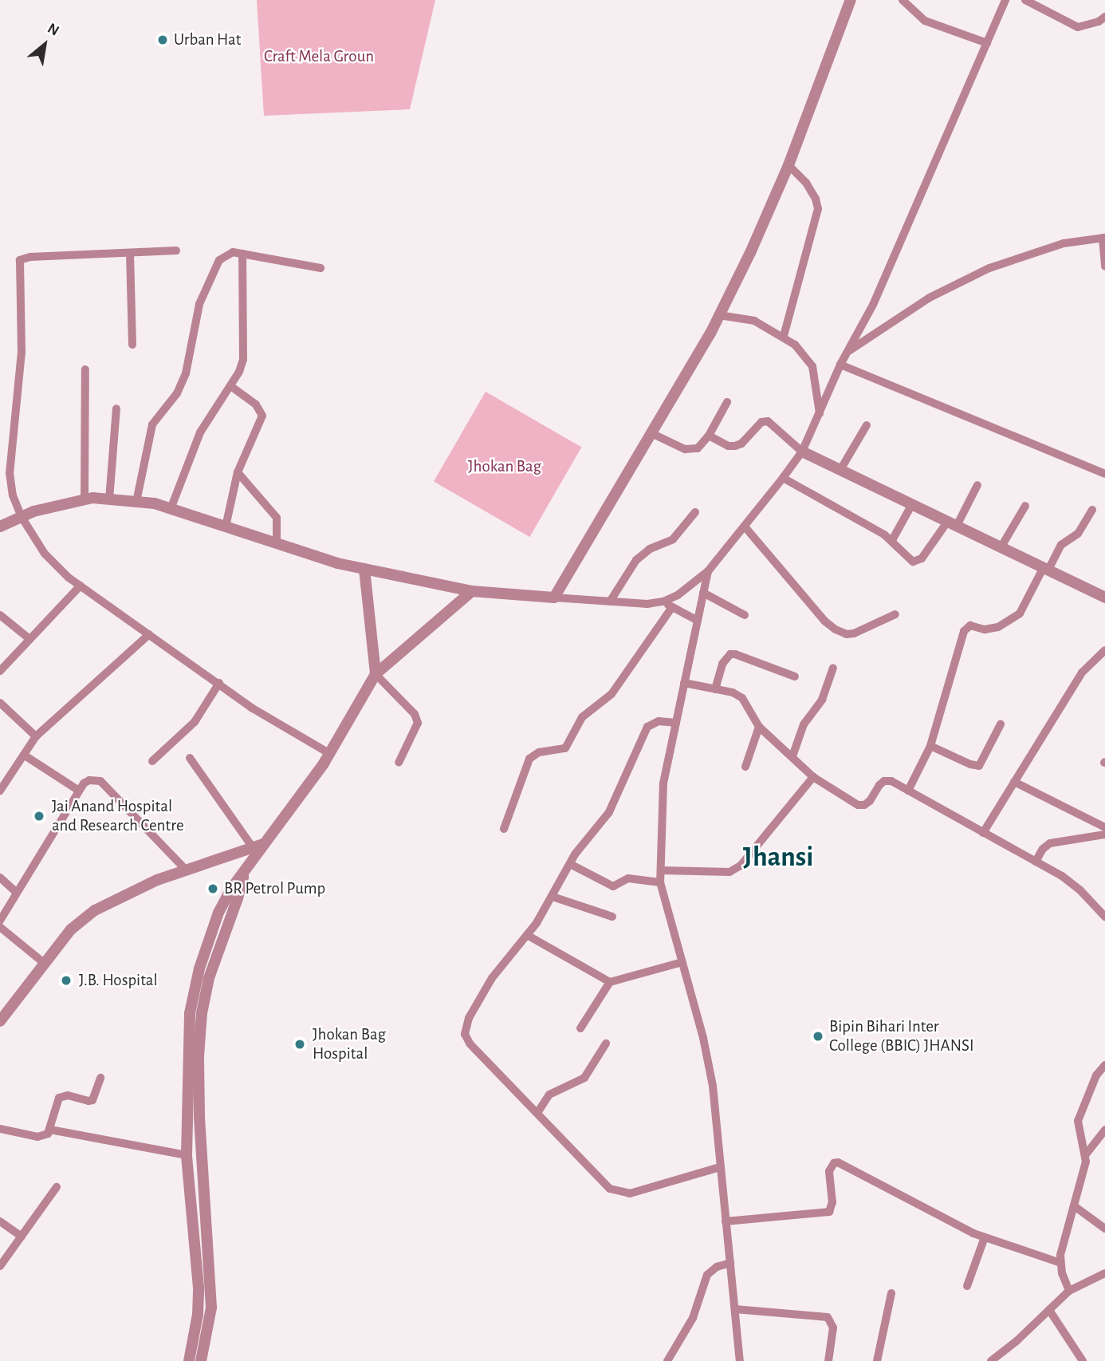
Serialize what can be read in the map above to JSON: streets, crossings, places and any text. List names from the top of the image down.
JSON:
{
  "districts": ["Jhansi"],
  "parks": ["Craft Mela Groun", "Jhokan Bag"],
  "places": [
    "Urban Hat",
    "Jai Anand Hospital and Research Centre",
    "BR Petrol Pump",
    "J.B. Hospital",
    "Bipin Bihari Inter College (BBIC) JHANSI",
    "Jhokan Bag Hospital"
  ],
  "north": "top right"
}
